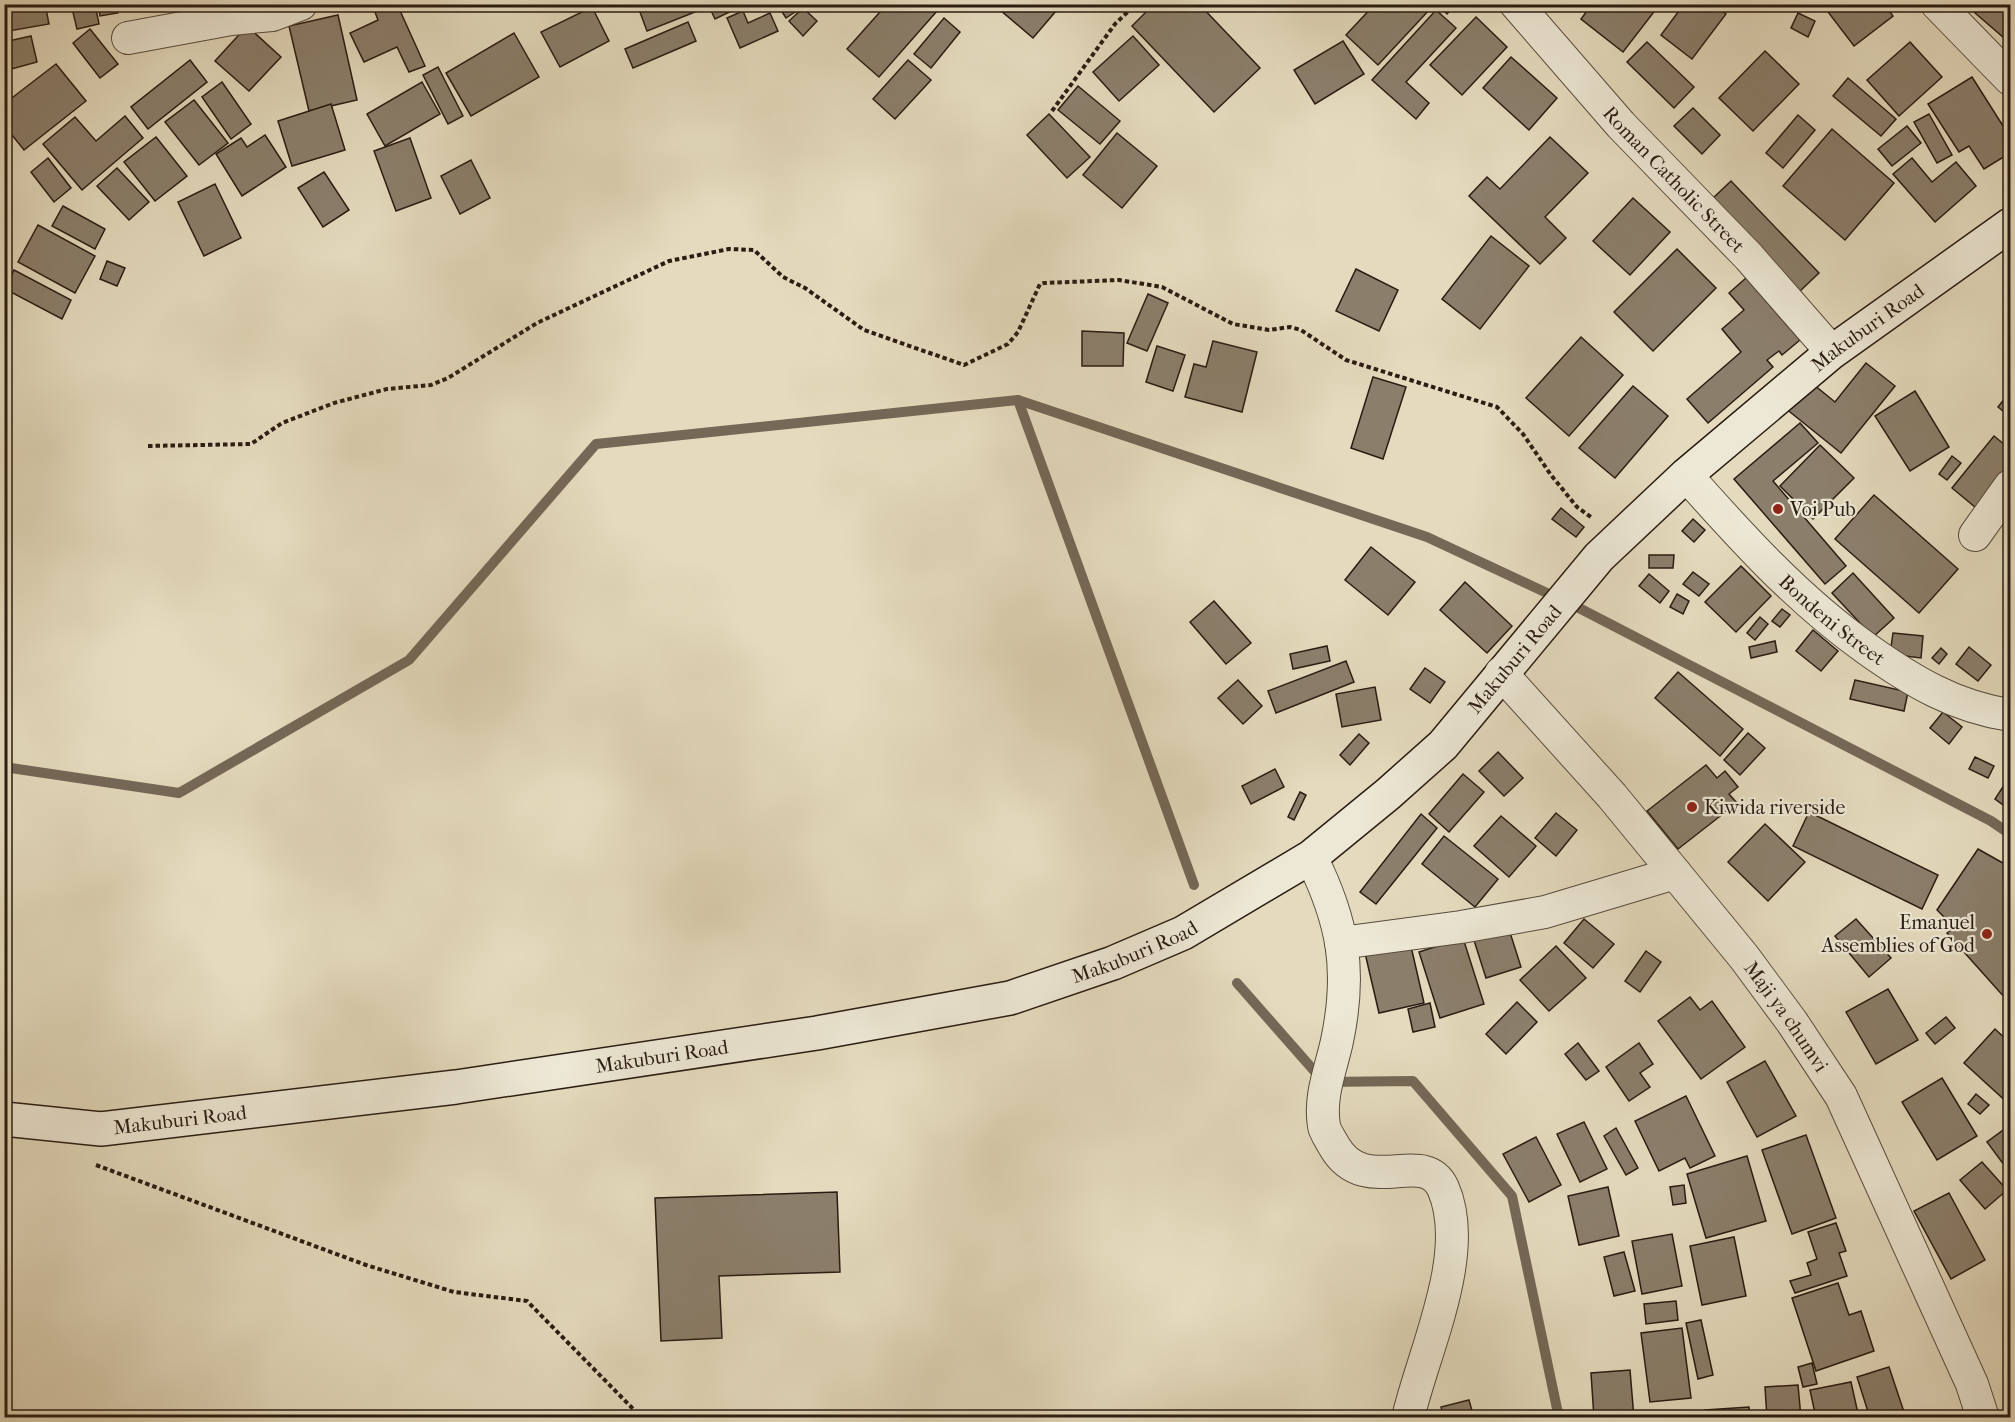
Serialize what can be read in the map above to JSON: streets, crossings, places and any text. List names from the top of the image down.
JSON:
{
  "streets": {
    "street": [
      "Roman Catholic Street",
      "Makuburi Road",
      "Bondeni Street",
      "Maji ya chumvi"
    ]
  },
  "crossings": [
    ["Roman Catholic Street", "Makuburi Road"],
    ["Makuburi Road", "Bondeni Street"],
    ["Makuburi Road", "Maji ya chumvi"]
  ],
  "places": ["Voi Pub", "Kiwida riverside", "Emanuel Assemblies of God"]
}
